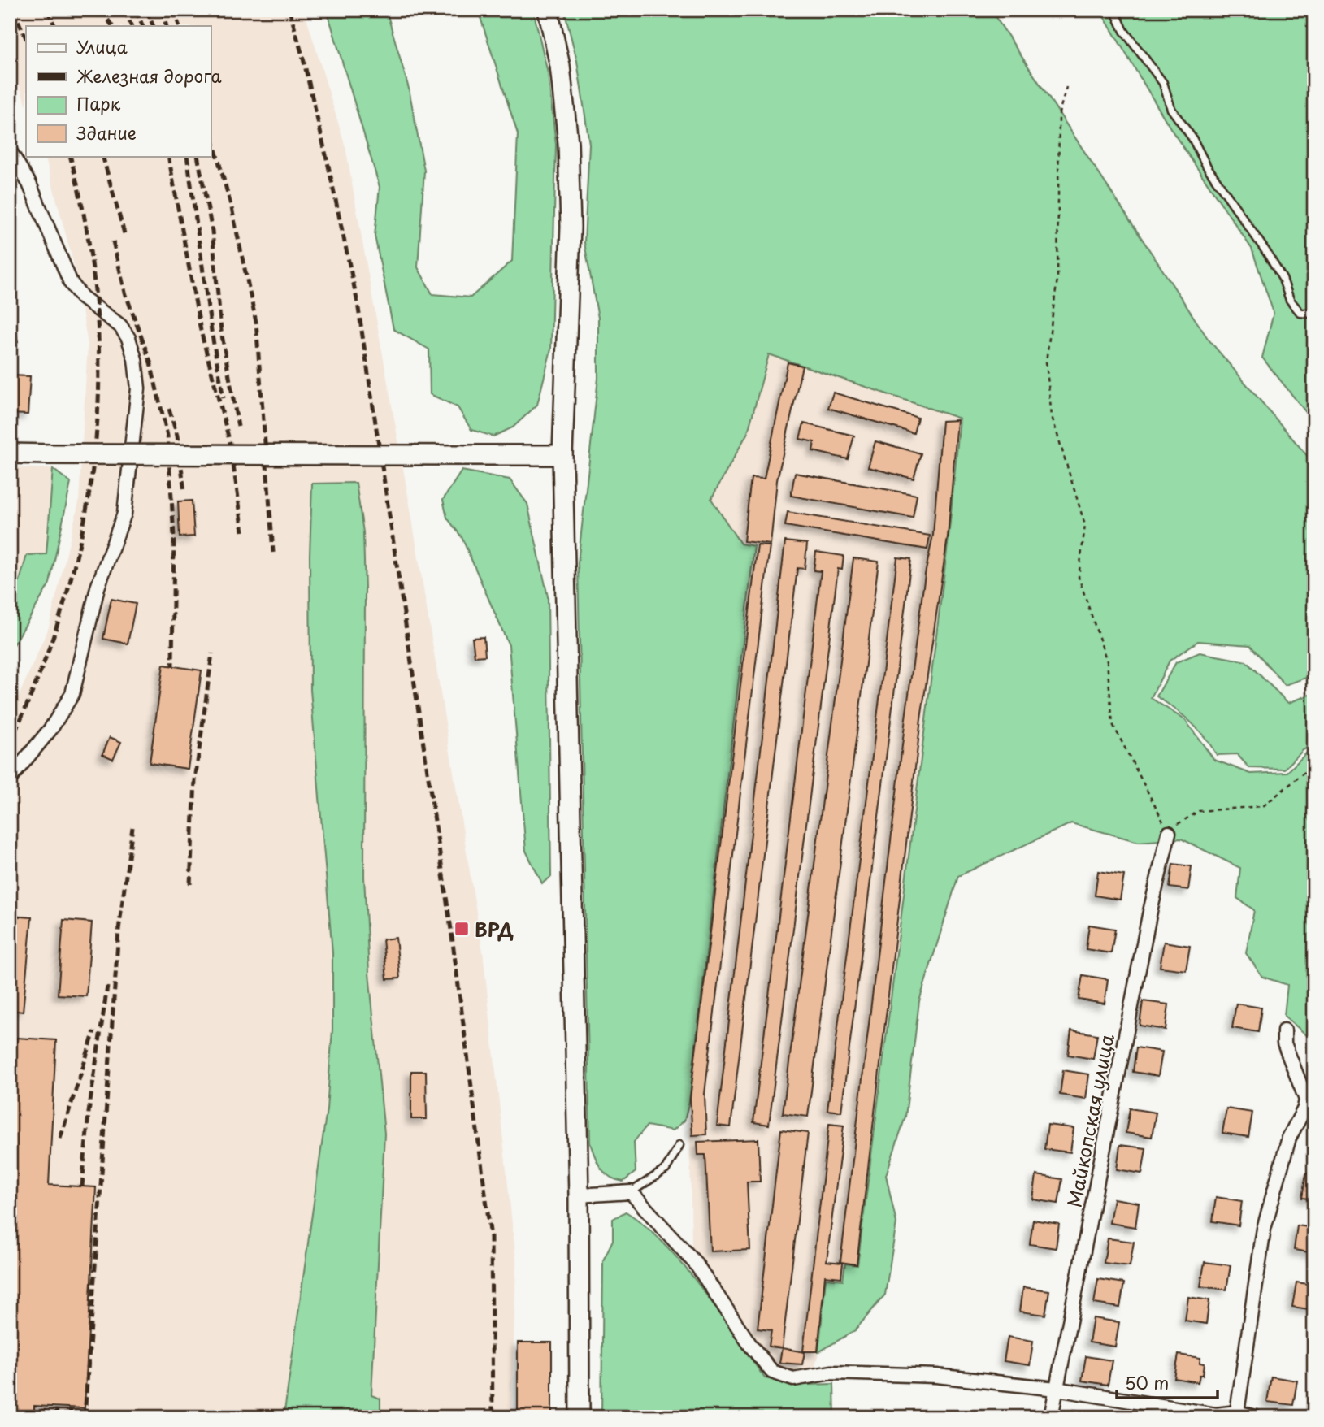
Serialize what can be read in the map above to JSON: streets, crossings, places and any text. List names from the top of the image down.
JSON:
{
  "streets": {
    "street": ["Майкопская улица"]
  },
  "places": {
    "transit": ["ВРД"]
  },
  "legend": [
    "Улица",
    "Железная дорога",
    "Парк",
    "Здание"
  ],
  "scale_bar": "50 m"
}
